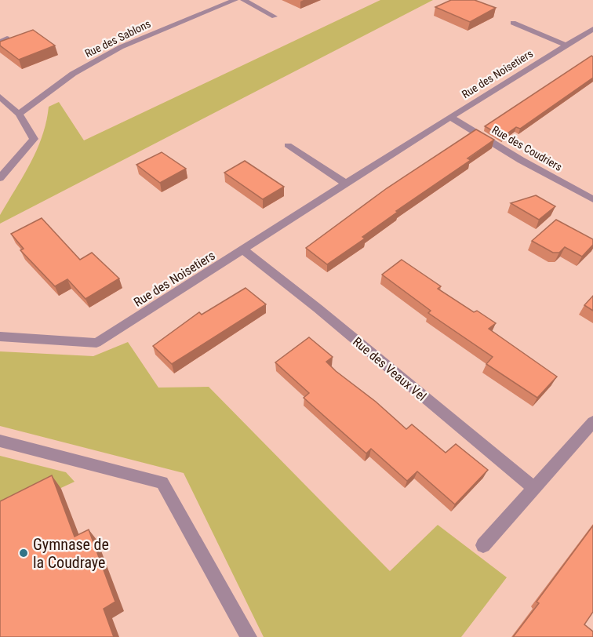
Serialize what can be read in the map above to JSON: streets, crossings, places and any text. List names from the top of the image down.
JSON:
{
  "streets": {
    "street": [
      "Rue des Sablons",
      "Rue des Noisetiers",
      "Rue des Coudriers",
      "Rue des Veaux Vel"
    ]
  },
  "crossings": [
    ["Rue des Noisetiers", "Rue des Coudriers"],
    ["Rue des Noisetiers", "Rue des Veaux Vel"]
  ],
  "places": ["Gymnase de la Coudraye"]
}
